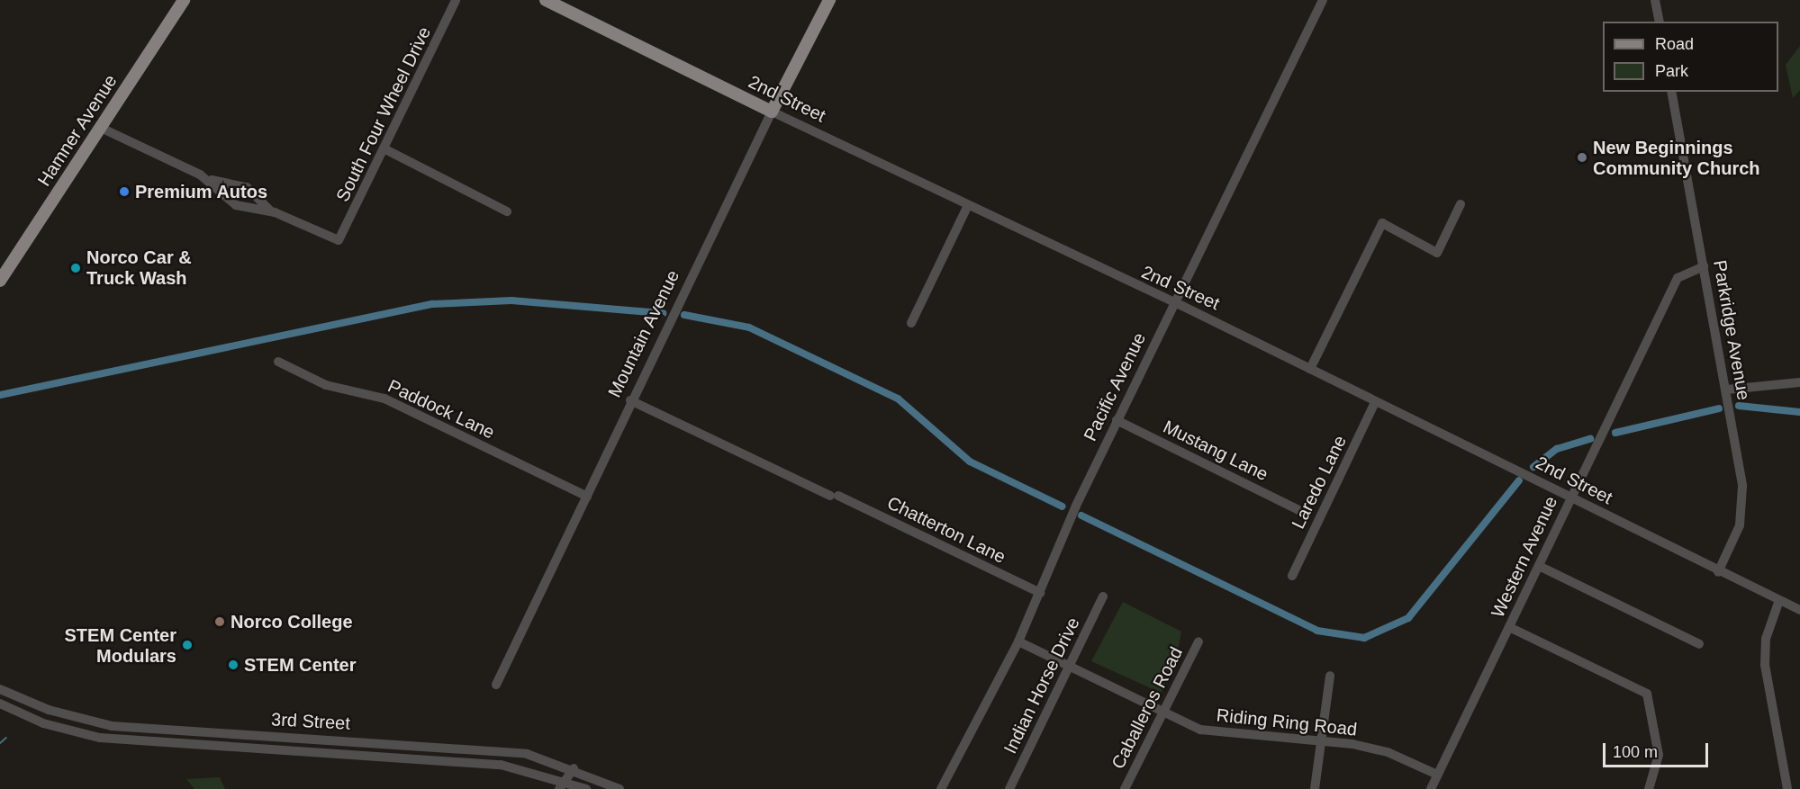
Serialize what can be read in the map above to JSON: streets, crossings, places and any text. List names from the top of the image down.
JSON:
{
  "streets": {
    "main road": ["2nd Street", "Hamner Avenue", "Mountain Avenue"],
    "street": [
      "South Four Wheel Drive",
      "Parkridge Avenue",
      "Pacific Avenue",
      "Paddock Lane",
      "Mustang Lane",
      "Laredo Lane",
      "Chatterton Lane",
      "Western Avenue",
      "Indian Horse Drive",
      "Caballeros Road",
      "3rd Street",
      "Riding Ring Road"
    ]
  },
  "crossings": [
    ["2nd Street", "Parkridge Avenue"],
    ["2nd Street", "Mountain Avenue"],
    ["2nd Street", "Pacific Avenue"],
    ["2nd Street", "Laredo Lane"],
    ["2nd Street", "Western Avenue"],
    ["Parkridge Avenue", "Western Avenue"],
    ["Mountain Avenue", "Paddock Lane"],
    ["Mountain Avenue", "Chatterton Lane"],
    ["Pacific Avenue", "Mustang Lane"],
    ["Pacific Avenue", "Chatterton Lane"],
    ["Pacific Avenue", "Riding Ring Road"],
    ["Western Avenue", "Riding Ring Road"],
    ["Indian Horse Drive", "Riding Ring Road"],
    ["Caballeros Road", "Riding Ring Road"]
  ],
  "places": [
    "New Beginnings Community Church",
    "Premium Autos",
    "Norco Car & Truck Wash",
    "Norco College",
    "STEM Center Modulars",
    "STEM Center"
  ],
  "legend": ["Road", "Park"],
  "scale_bar": "100 m"
}
